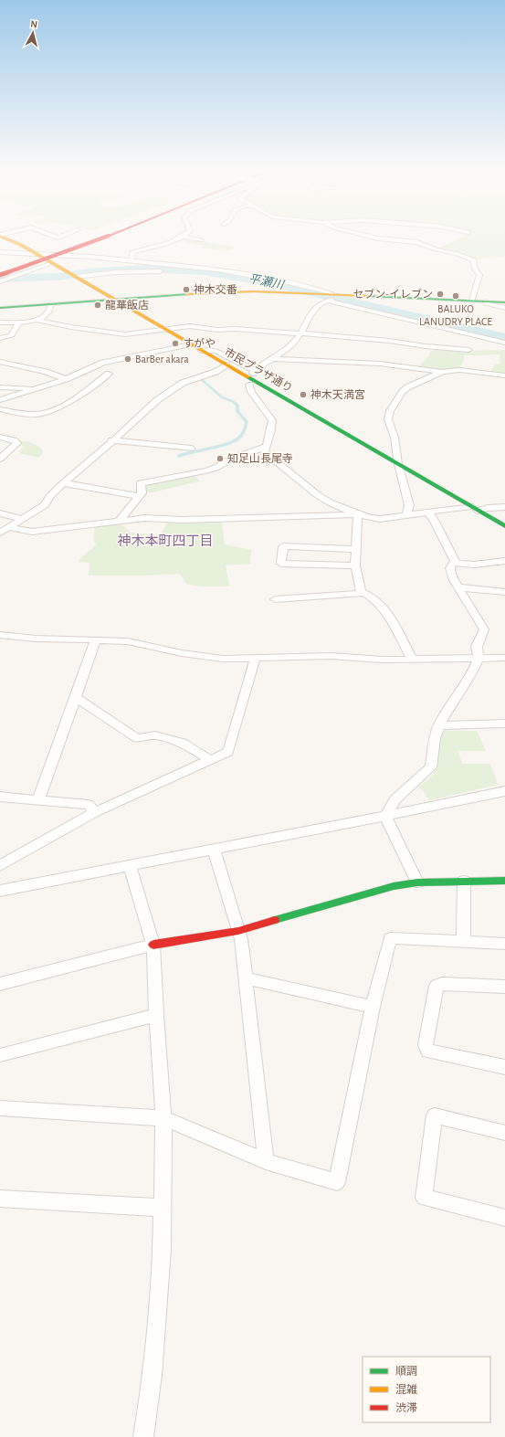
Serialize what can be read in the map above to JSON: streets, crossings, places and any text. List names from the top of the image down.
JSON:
{
  "streets": {
    "main road": ["市民プラザ通り"]
  },
  "districts": ["神木本町四丁目"],
  "water": ["平瀬川"],
  "places": [
    "神木交番",
    "セブン-イレブン",
    "BALUKO LANUDRY PLACE",
    "龍華飯店",
    "すがや",
    "BarBer akara",
    "神木天満宮",
    "知足山長尾寺"
  ],
  "legend": ["順調", "混雑", "渋滞"],
  "north": "top"
}
